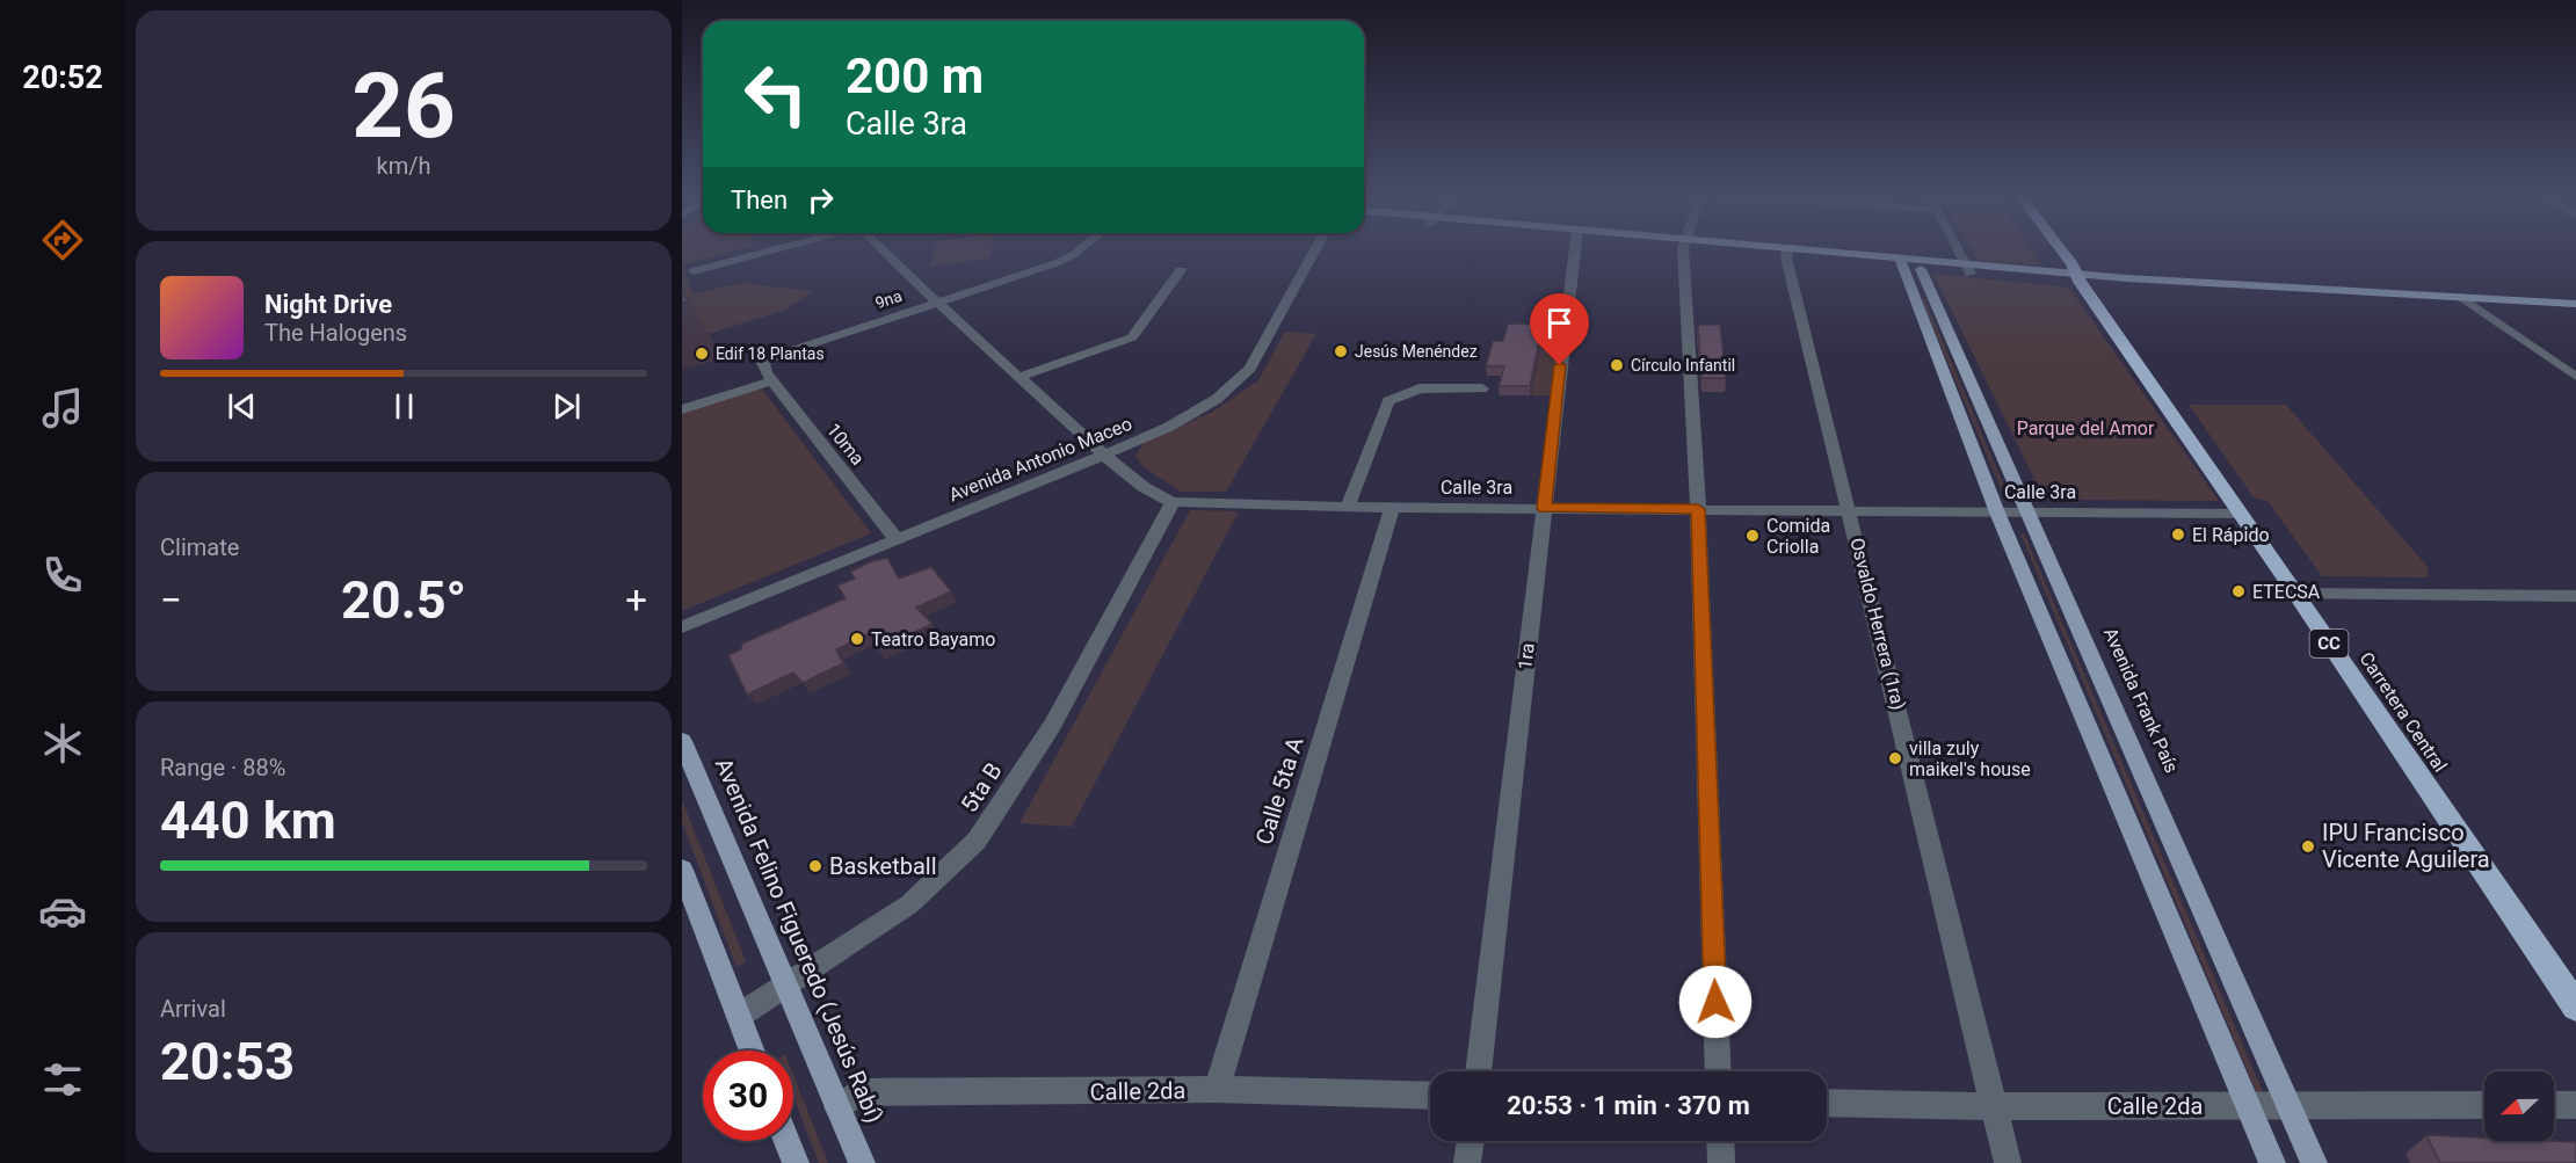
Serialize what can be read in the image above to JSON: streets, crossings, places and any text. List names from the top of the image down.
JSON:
{
  "streets": {
    "highway": ["CC", "Carretera Central"],
    "main road": ["Avenida Frank País", "Avenida Felino Figueredo (Jesús Rabí)"],
    "street": [
      "9na",
      "10ma",
      "Avenida Antonio Maceo",
      "Calle 3ra",
      "Osvaldo Herrera (1ra)",
      "1ra",
      "5ta B",
      "Calle 5ta A",
      "Calle 2da"
    ]
  },
  "crossings": [
    ["9na", "10ma"],
    ["9na", "Calle 3ra"],
    ["10ma", "Avenida Antonio Maceo"],
    ["Avenida Antonio Maceo", "Calle 3ra"],
    ["Calle 3ra", "Osvaldo Herrera (1ra)"],
    ["Calle 3ra", "1ra"],
    ["Calle 3ra", "Avenida Frank País"],
    ["Calle 3ra", "Carretera Central"],
    ["Calle 3ra", "5ta B"],
    ["Calle 3ra", "Calle 5ta A"],
    ["Osvaldo Herrera (1ra)", "Calle 2da"],
    ["Avenida Frank País", "Calle 2da"],
    ["5ta B", "Avenida Felino Figueredo (Jesús Rabí)"],
    ["Calle 5ta A", "Calle 2da"],
    ["Avenida Felino Figueredo (Jesús Rabí)", "Calle 2da"]
  ],
  "parks": ["Parque del Amor"],
  "places": [
    "Jesús Menéndez",
    "Edif 18 Plantas",
    "Círculo Infantil",
    "El Rápido",
    "Comida Criolla",
    "ETECSA",
    "Teatro Bayamo",
    "villa zuly maikel's house",
    "IPU Francisco Vicente Aguilera",
    "Basketball"
  ],
  "north": "left",
  "page": {
    "tabs": "20:52",
    "tile": [
      ["26", "km/h"],
      "Climate",
      ["Range · 88%", "440 km"],
      ["Arrival", "20:53"]
    ],
    "turn": ["200 m", "Calle 3ra"],
    "then": "Then",
    "song": ["Night Drive", "The Halogens"],
    "heat": ["−", "20.5°", "+"],
    "limit": "30",
    "trip": "20:53 · 1 min · 370 m"
  }
}
